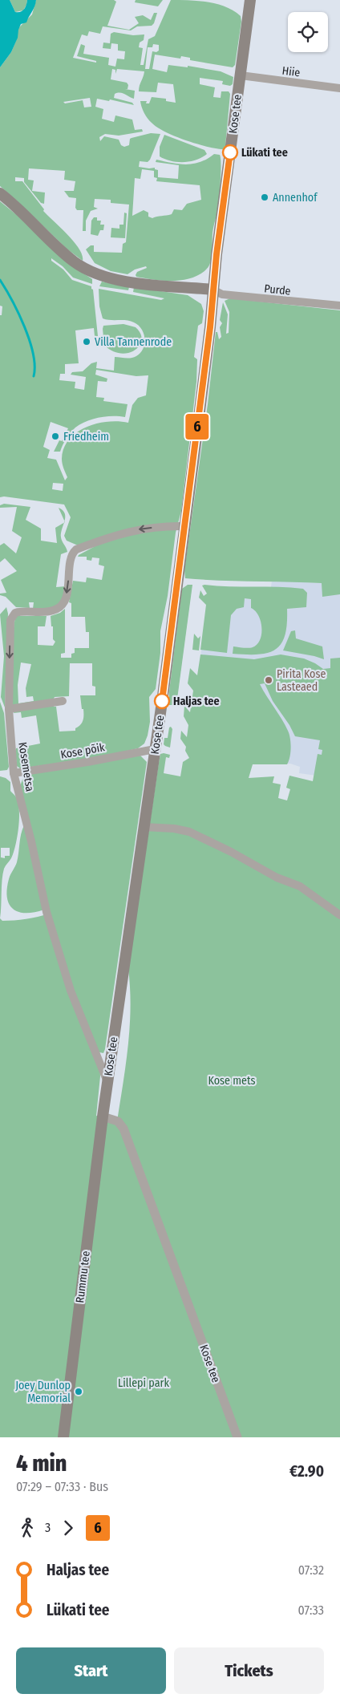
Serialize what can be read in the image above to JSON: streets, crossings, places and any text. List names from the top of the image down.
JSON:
{
  "streets": {
    "main road": ["Kose tee", "Rummu tee"],
    "street": [
      "Hiie",
      "Purde",
      "Kose põik",
      "Kosemetsa"
    ]
  },
  "crossings": [
    ["Hiie", "Kose tee"],
    ["Kose tee", "Purde"],
    ["Kose tee", "Kose põik"],
    ["Kose tee", "Kosemetsa"],
    ["Kose tee", "Rummu tee"],
    ["Kose põik", "Kosemetsa"]
  ],
  "one_way": ["Kosemetsa"],
  "parks": ["Kose mets", "Lillepi park"],
  "places": [
    "Lükati tee",
    "Annenhof",
    "Villa Tannenrode",
    "Friedheim",
    "Pirita Kose Lasteaed",
    "Haljas tee",
    "Joey Dunlop Memorial"
  ],
  "lines": ["bus line 6"],
  "page": {
    "on_map": "6",
    "heading": ["4 min", "07:29 – 07:33 · Bus", "€2.90"],
    "legs": ["3", "6"],
    "list": [
      {
        "name": "Haljas tee",
        "value": "07:32"
      },
      {
        "name": "Lükati tee",
        "value": "07:33"
      }
    ],
    "buttons": ["Start", "Tickets"]
  }
}
